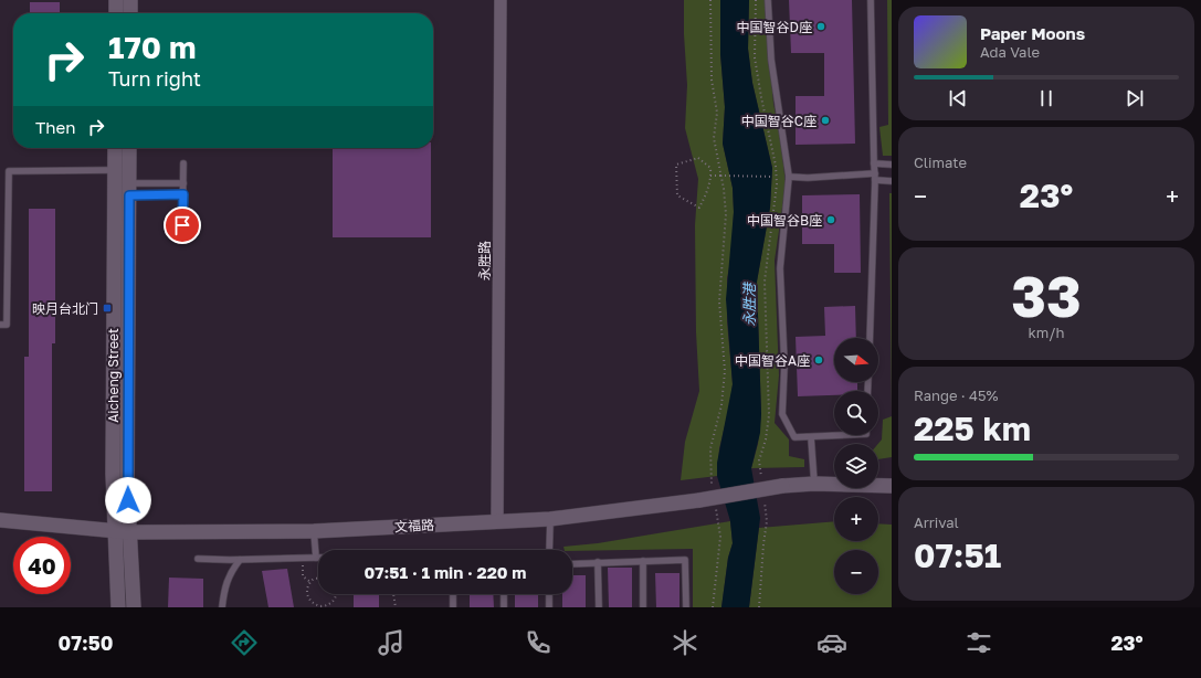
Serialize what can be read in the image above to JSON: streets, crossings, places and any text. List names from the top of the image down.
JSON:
{
  "streets": {
    "street": ["永胜路", "Aicheng Street", "文福路"]
  },
  "crossings": [
    ["永胜路", "文福路"],
    ["Aicheng Street", "文福路"]
  ],
  "water": ["永胜港"],
  "places": {
    "other": [
      "中国智谷D座",
      "中国智谷C座",
      "中国智谷B座",
      "中国智谷A座"
    ],
    "transit": ["映月台北门"]
  },
  "north": "right",
  "page": {
    "turn": ["170 m", "Turn right"],
    "song": ["Paper Moons", "Ada Vale"],
    "then": "Then",
    "tile": [
      "Climate",
      ["33", "km/h"],
      ["Range · 45%", "225 km"],
      ["Arrival", "07:51"]
    ],
    "heat": ["−", "23°", "+"],
    "map_buttons": ["+", "−"],
    "limit": "40",
    "trip": "07:51 · 1 min · 220 m",
    "tabs": ["07:50", "23°"]
  }
}
